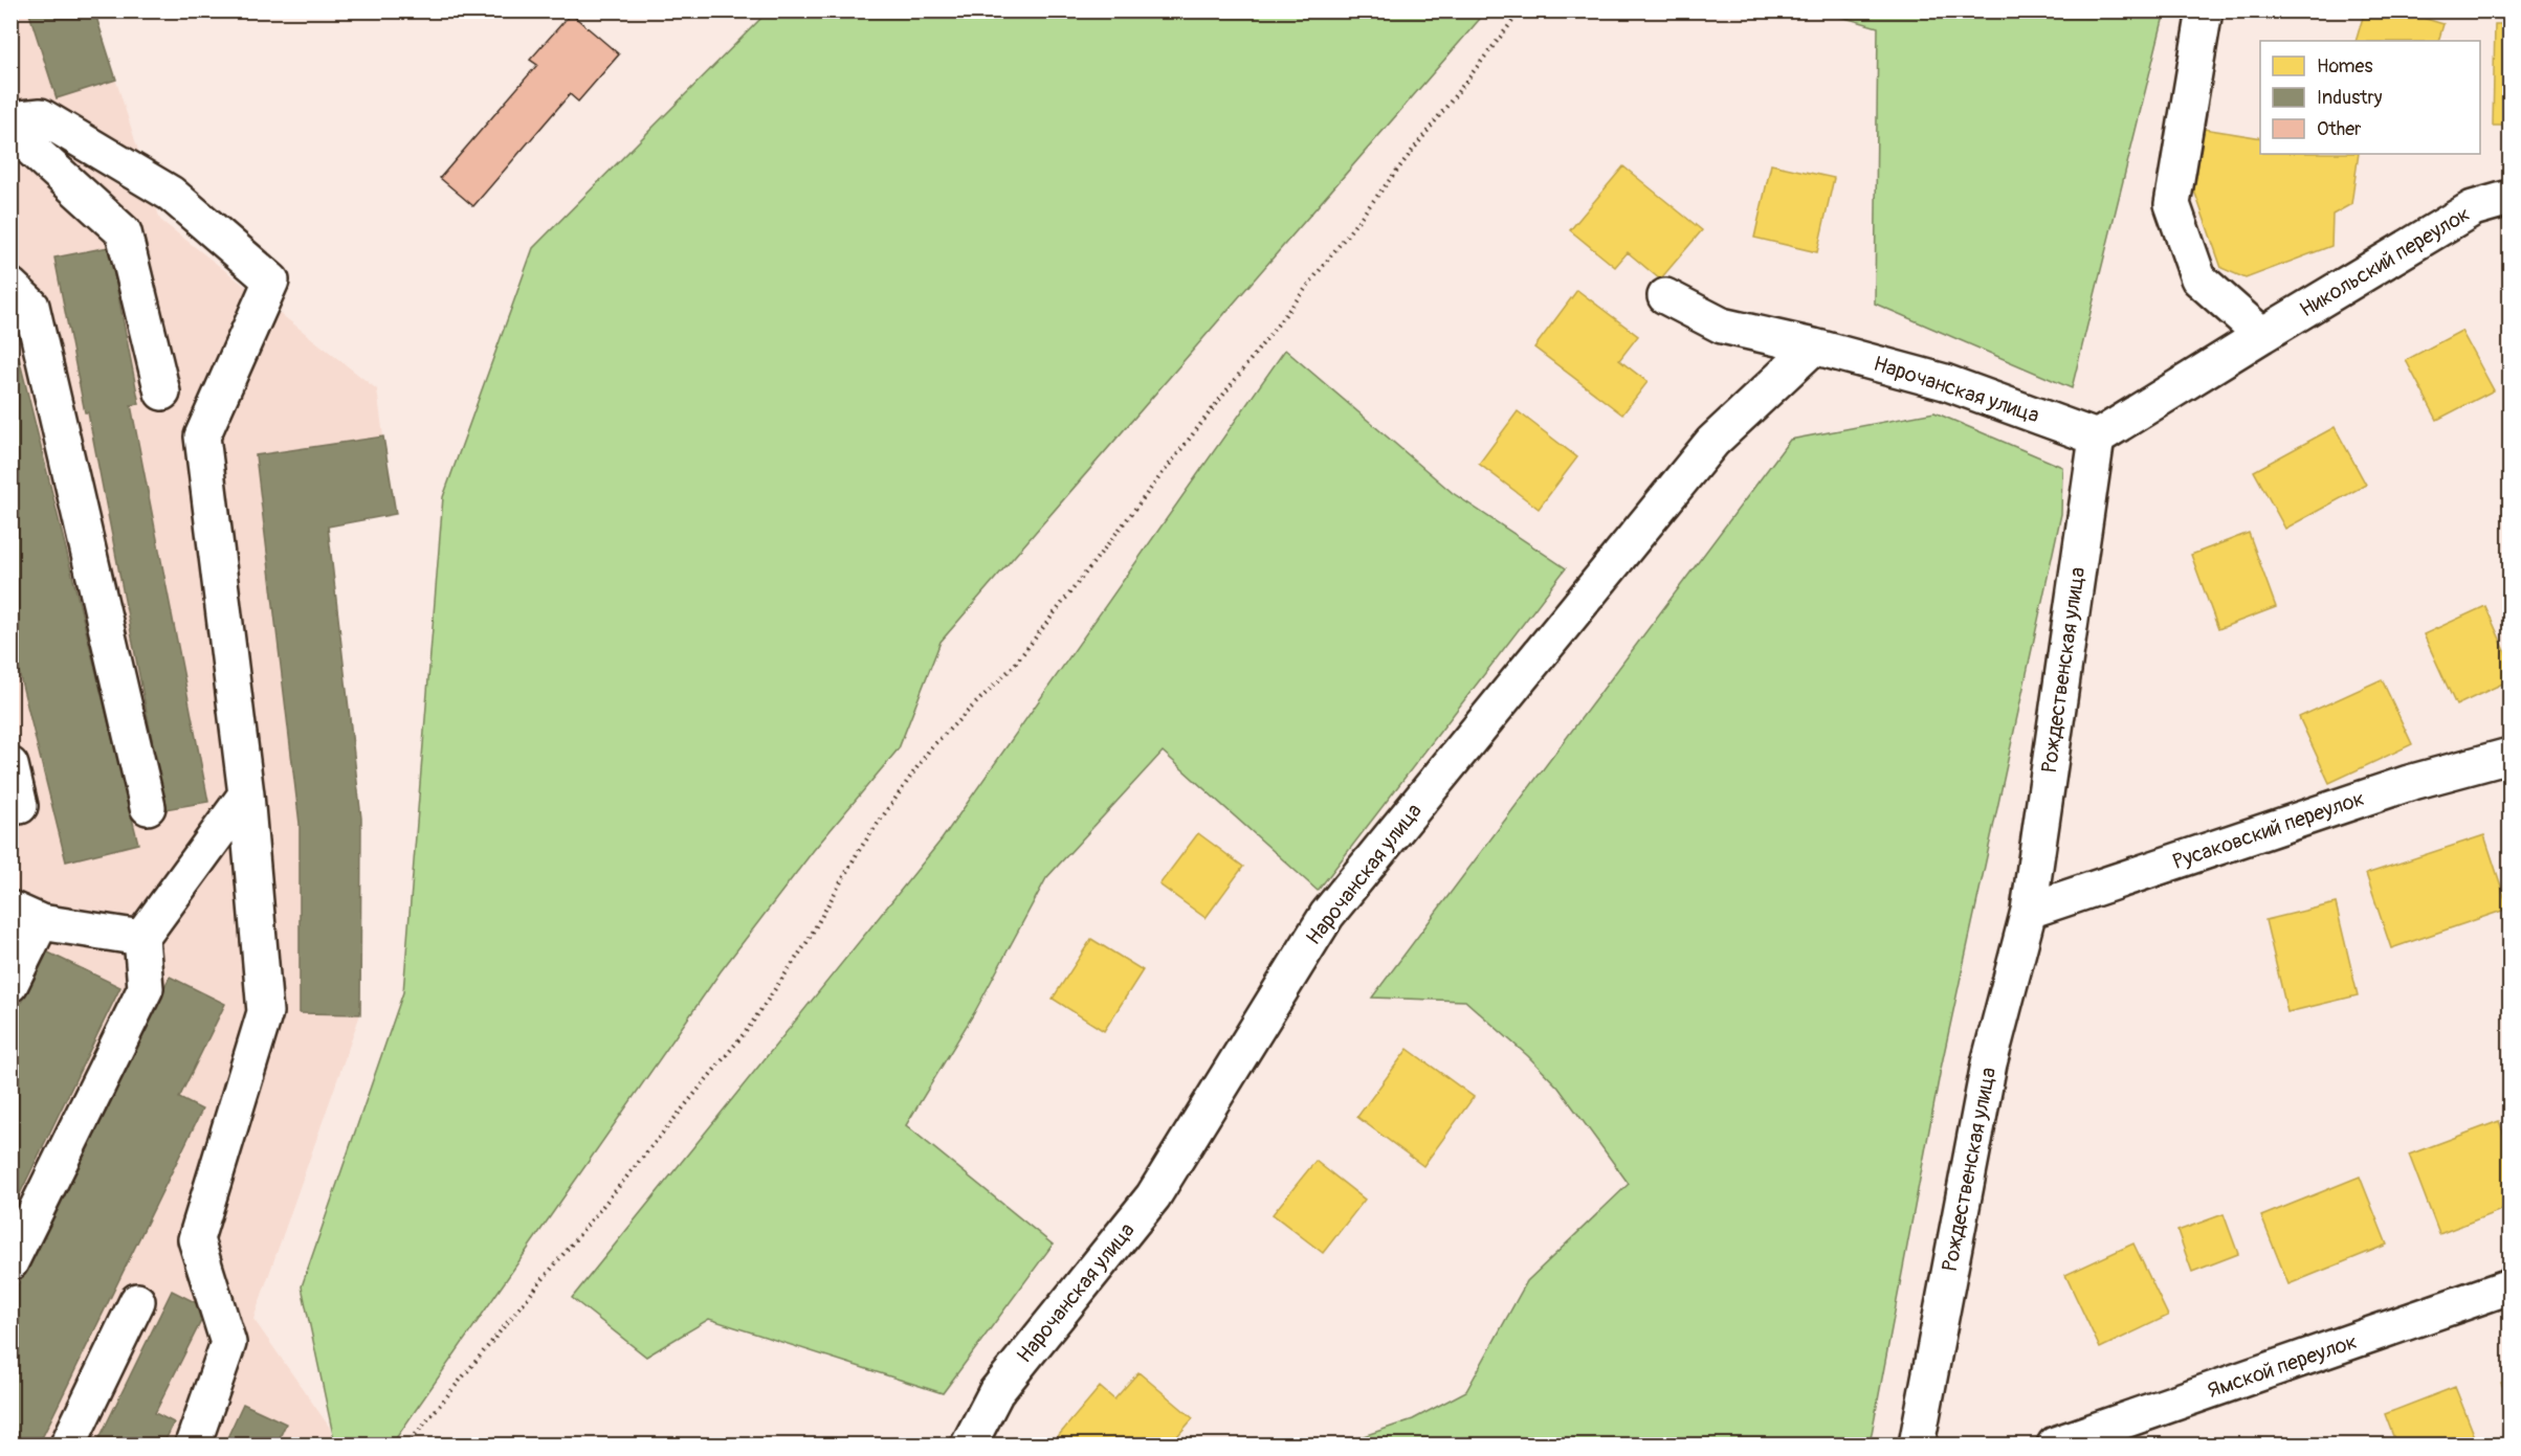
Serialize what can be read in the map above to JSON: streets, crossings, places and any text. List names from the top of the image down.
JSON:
{
  "streets": {
    "street": [
      "Никольский переулок",
      "Нарочанская улица",
      "Рождественская улица",
      "Русаковский переулок",
      "Ямской переулок"
    ]
  },
  "crossings": [
    ["Нарочанская улица", "Рождественская улица"],
    ["Рождественская улица", "Русаковский переулок"]
  ],
  "legend": ["Homes", "Industry", "Other"]
}
